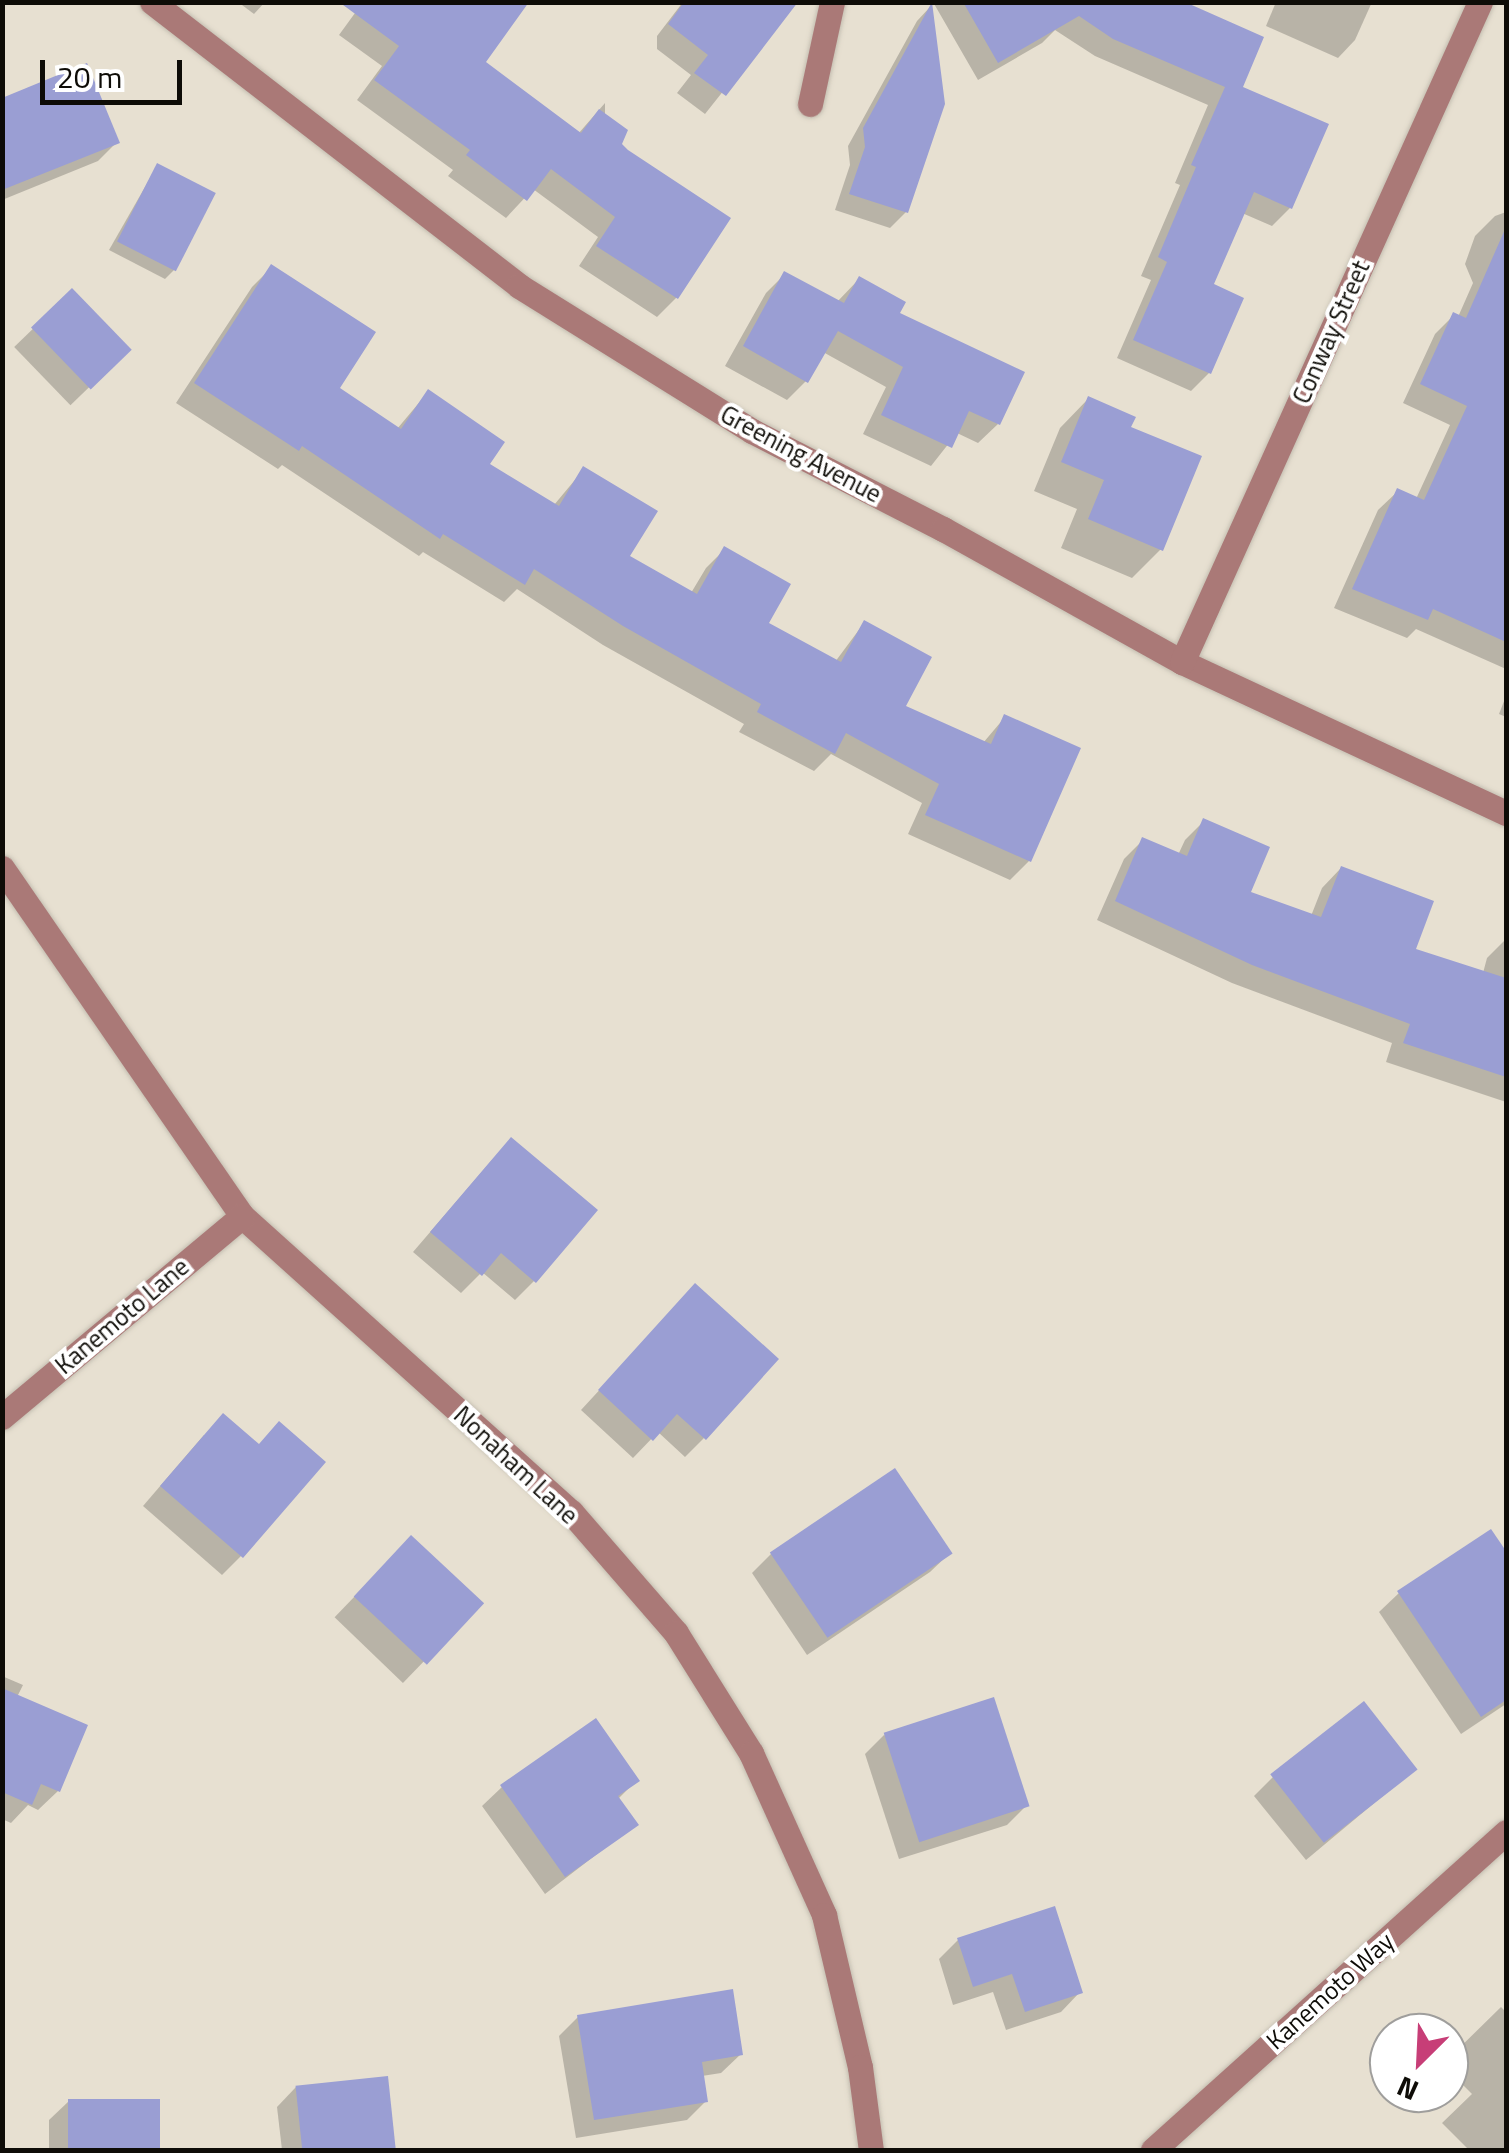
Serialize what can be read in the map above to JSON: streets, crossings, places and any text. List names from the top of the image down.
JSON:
{
  "streets": {
    "street": [
      "Conway Street",
      "Greening Avenue",
      "Kanemoto Lane",
      "Nonaham Lane",
      "Kanemoto Way"
    ]
  },
  "crossings": [
    ["Conway Street", "Greening Avenue"],
    ["Kanemoto Lane", "Nonaham Lane"]
  ],
  "scale_bar": "20 m",
  "north": "bottom left"
}
